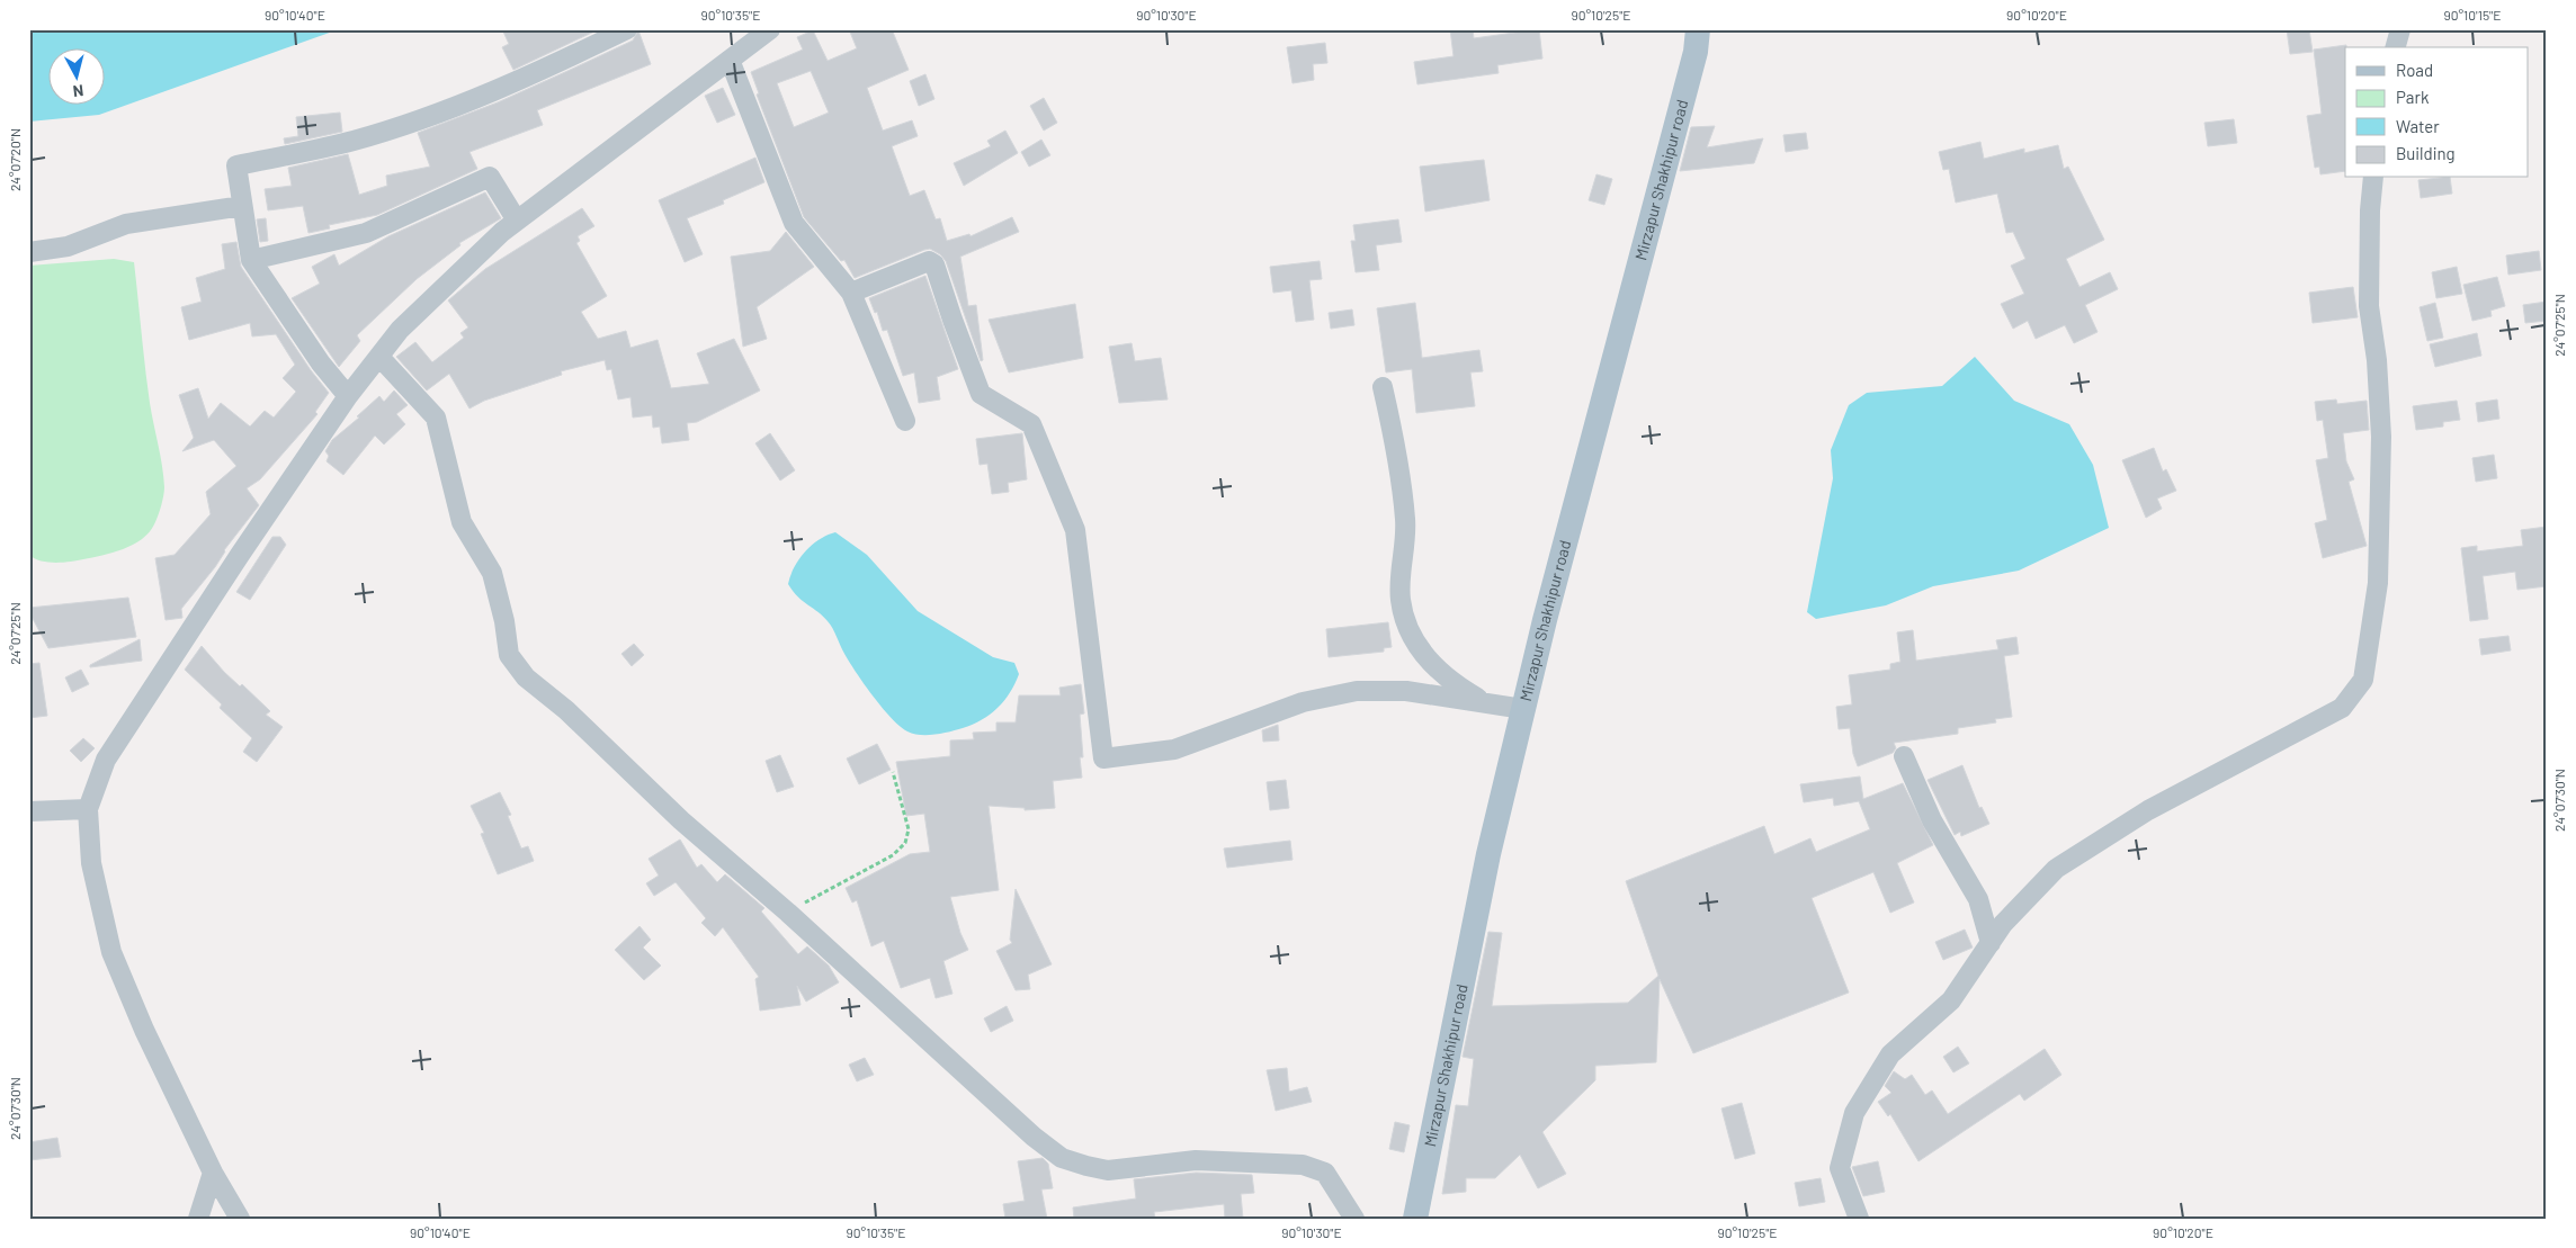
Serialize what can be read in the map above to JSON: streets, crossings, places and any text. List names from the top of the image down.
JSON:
{
  "streets": {
    "main road": ["Mirzapur Shakhipur road"]
  },
  "legend": [
    "Road",
    "Park",
    "Water",
    "Building"
  ],
  "north": "bottom",
  "coordinates": [
    "90°10'40\"E",
    "90°10'35\"E",
    "90°10'30\"E",
    "90°10'25\"E",
    "90°10'20\"E",
    "90°10'15\"E",
    "24°07'20\"N",
    "24°07'25\"N",
    "24°07'30\"N"
  ]
}
